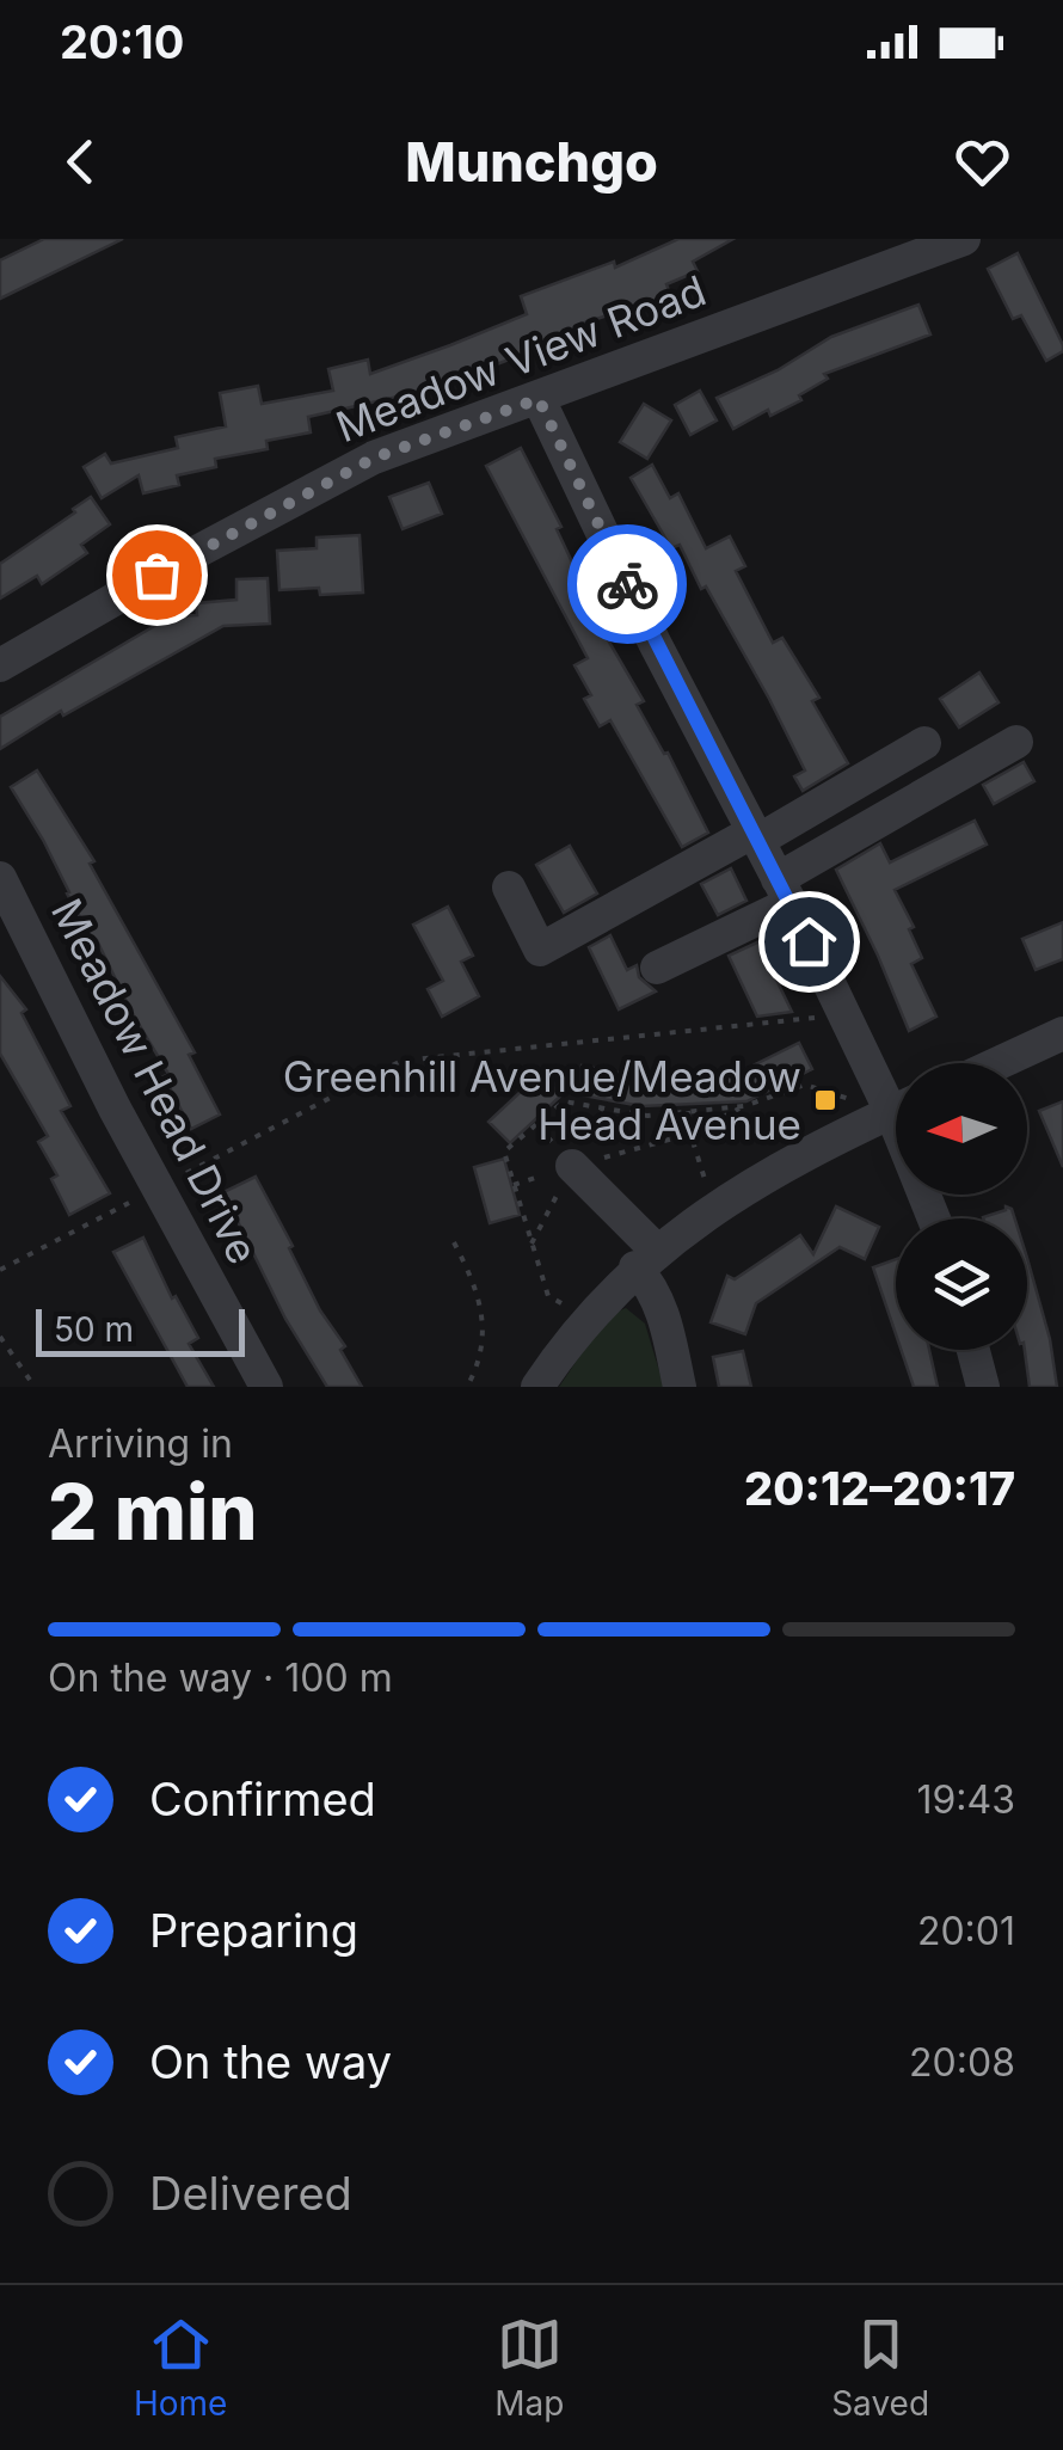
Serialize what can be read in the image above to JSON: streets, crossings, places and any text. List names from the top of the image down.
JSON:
{
  "streets": {
    "street": ["Meadow View Road", "Meadow Head Drive"]
  },
  "places": {
    "transit": ["Greenhill Avenue/Meadow Head Avenue"]
  },
  "scale_bar": "50 m",
  "north": "left",
  "page": {
    "status": "20:10",
    "header": "Munchgo",
    "scale": "50 m",
    "heading": ["2 min", "Arriving in", "20:12–20:17"],
    "bar": "On the way · 100 m",
    "list": [
      ["Confirmed", "19:43"],
      ["Preparing", "20:01"],
      ["On the way", "20:08"],
      "Delivered"
    ],
    "tabs": ["Home", "Map", "Saved"]
  }
}
